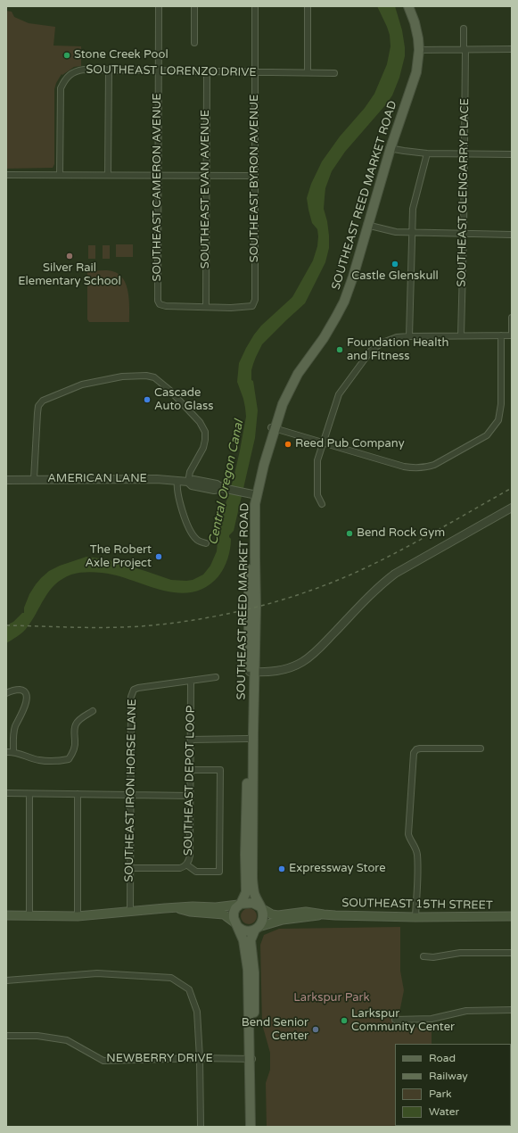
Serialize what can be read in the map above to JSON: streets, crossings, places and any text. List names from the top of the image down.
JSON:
{
  "streets": {
    "main road": ["SOUTHEAST REED MARKET ROAD", "SOUTHEAST 15TH STREET"],
    "street": [
      "SOUTHEAST LORENZO DRIVE",
      "SOUTHEAST BYRON AVENUE",
      "SOUTHEAST CAMERON AVENUE",
      "SOUTHEAST EVAN AVENUE",
      "SOUTHEAST GLENGARRY PLACE",
      "AMERICAN LANE",
      "SOUTHEAST DEPOT LOOP",
      "SOUTHEAST IRON HORSE LANE",
      "NEWBERRY DRIVE"
    ]
  },
  "crossings": [
    ["SOUTHEAST LORENZO DRIVE", "SOUTHEAST BYRON AVENUE"],
    ["SOUTHEAST LORENZO DRIVE", "SOUTHEAST CAMERON AVENUE"],
    ["SOUTHEAST LORENZO DRIVE", "SOUTHEAST EVAN AVENUE"],
    ["SOUTHEAST BYRON AVENUE", "SOUTHEAST CAMERON AVENUE"],
    ["SOUTHEAST BYRON AVENUE", "SOUTHEAST EVAN AVENUE"],
    ["SOUTHEAST CAMERON AVENUE", "SOUTHEAST EVAN AVENUE"],
    ["SOUTHEAST REED MARKET ROAD", "AMERICAN LANE"],
    ["SOUTHEAST REED MARKET ROAD", "SOUTHEAST 15TH STREET"],
    ["SOUTHEAST REED MARKET ROAD", "NEWBERRY DRIVE"],
    ["SOUTHEAST DEPOT LOOP", "SOUTHEAST IRON HORSE LANE"],
    ["SOUTHEAST IRON HORSE LANE", "SOUTHEAST 15TH STREET"]
  ],
  "water": ["Central Oregon Canal"],
  "parks": ["Larkspur Park"],
  "places": [
    "Stone Creek Pool",
    "Silver Rail Elementary School",
    "Castle Glenskull",
    "Foundation Health and Fitness",
    "Cascade Auto Glass",
    "Reed Pub Company",
    "Bend Rock Gym",
    "The Robert Axle Project",
    "Expressway Store",
    "Larkspur Community Center",
    "Bend Senior Center"
  ],
  "legend": [
    "Road",
    "Railway",
    "Park",
    "Water"
  ]
}
